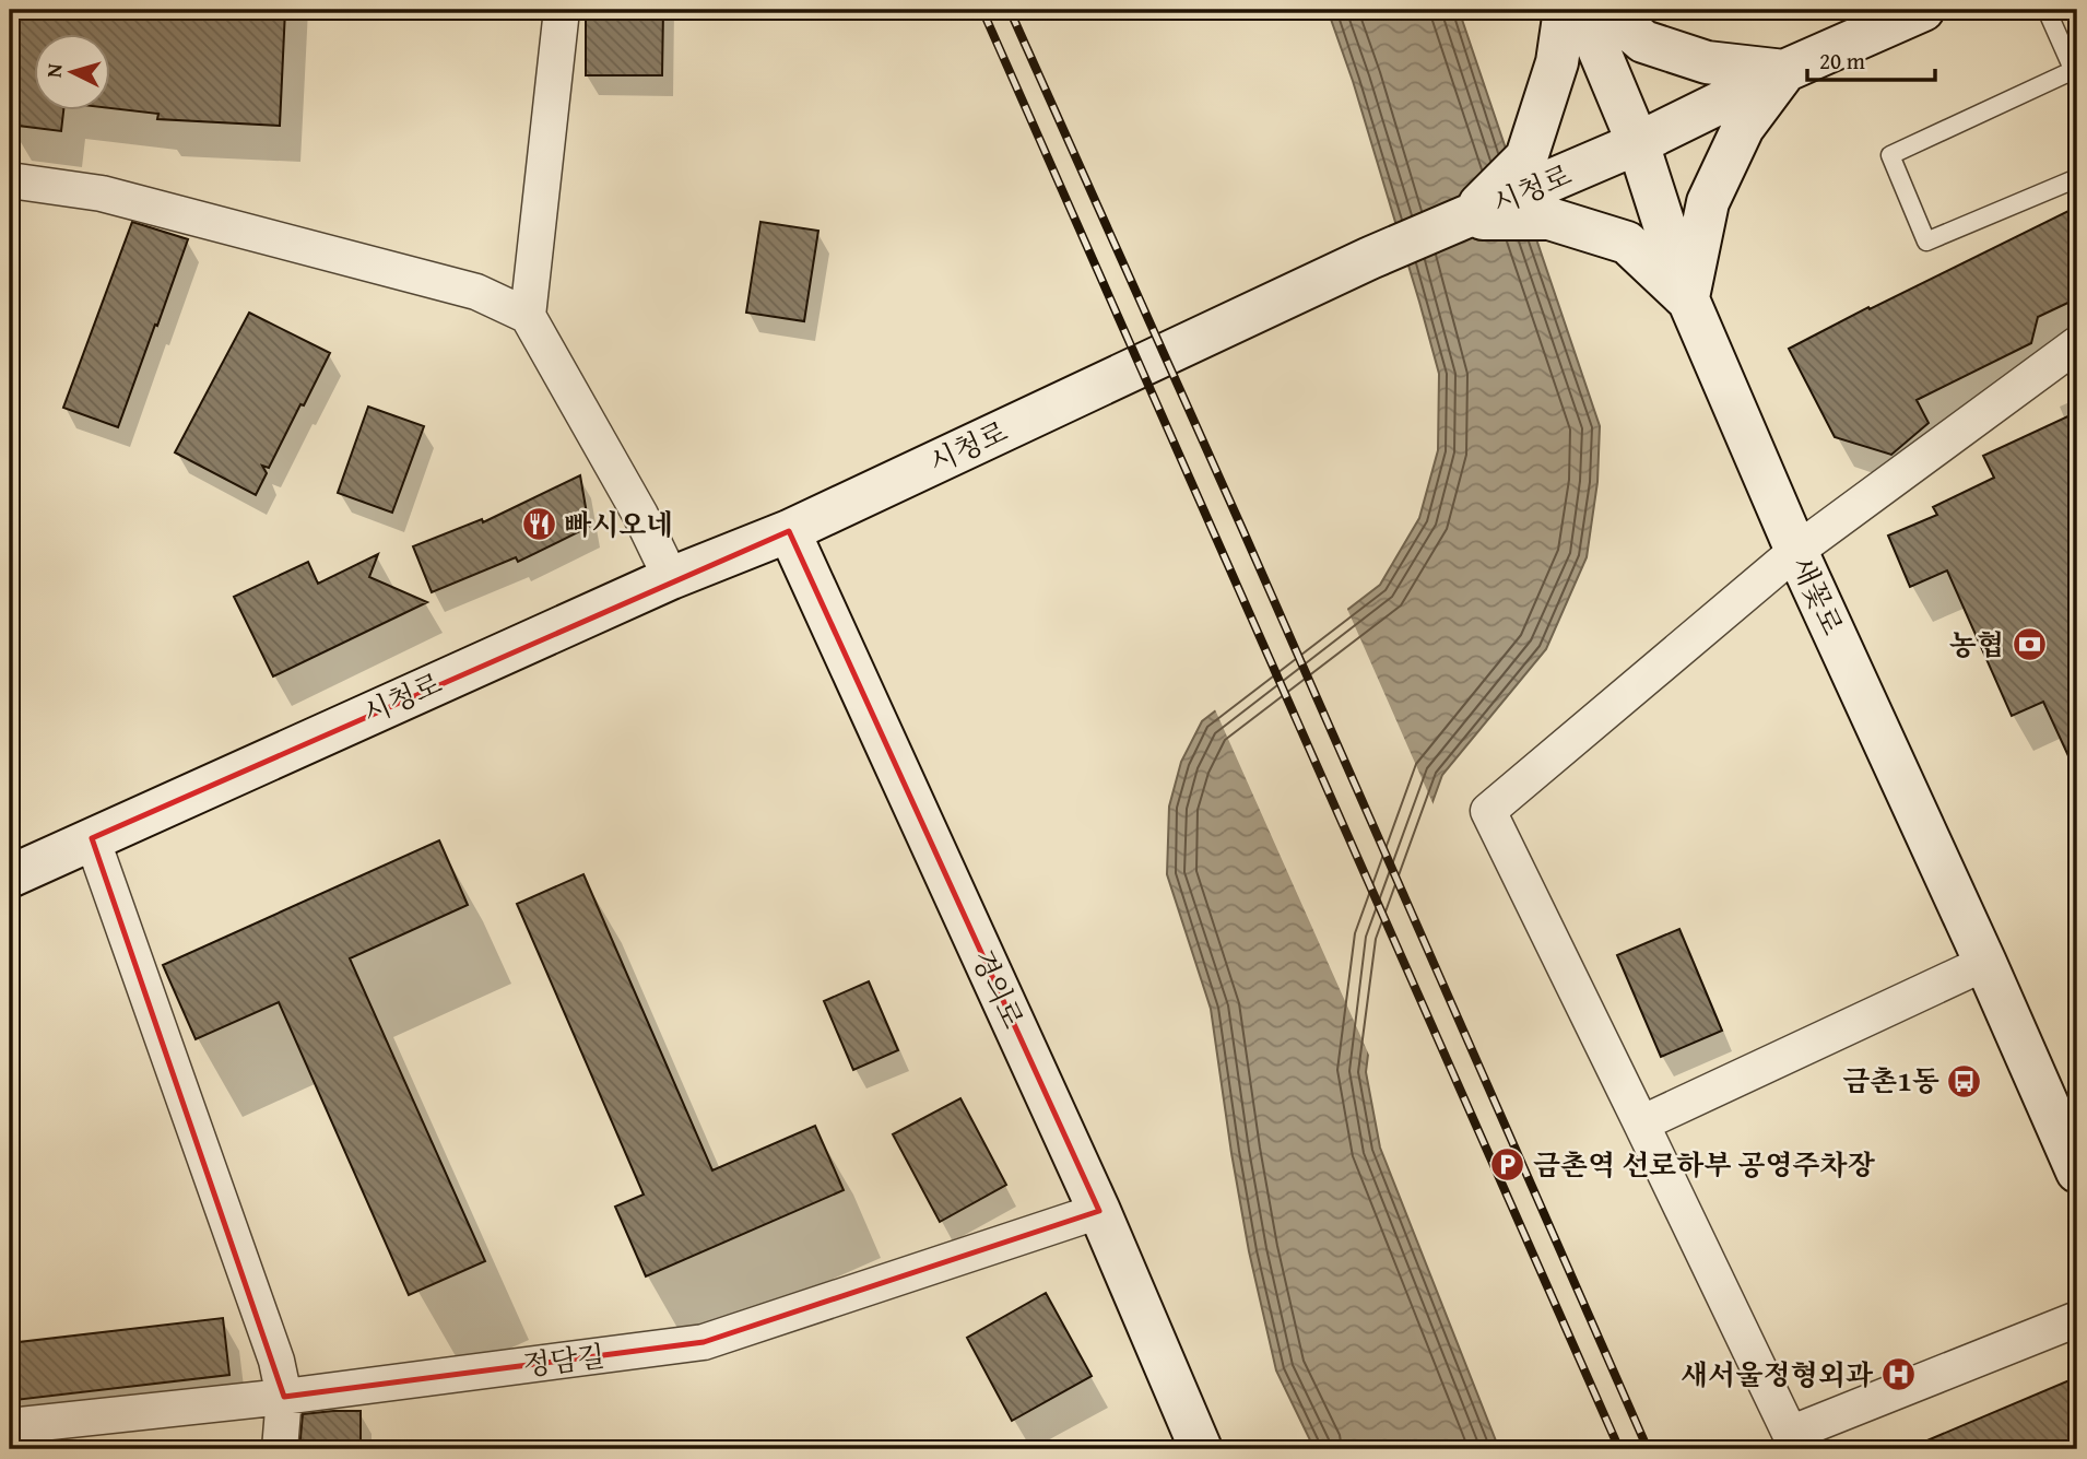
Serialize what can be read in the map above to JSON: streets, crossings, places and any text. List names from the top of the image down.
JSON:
{
  "streets": {
    "street": [
      "시청로",
      "새꽃로",
      "경의로",
      "정담길"
    ]
  },
  "crossings": [
    ["시청로", "새꽃로"],
    ["시청로", "경의로"],
    ["경의로", "정담길"]
  ],
  "places": {
    "restaurant": ["빠시오네"],
    "bank": ["농협"],
    "bus stop": ["금촌1동"],
    "parking": ["금촌역 선로하부 공영주차장"],
    "hospital": ["새서울정형외과"]
  },
  "scale_bar": "20 m",
  "north": "left"
}
